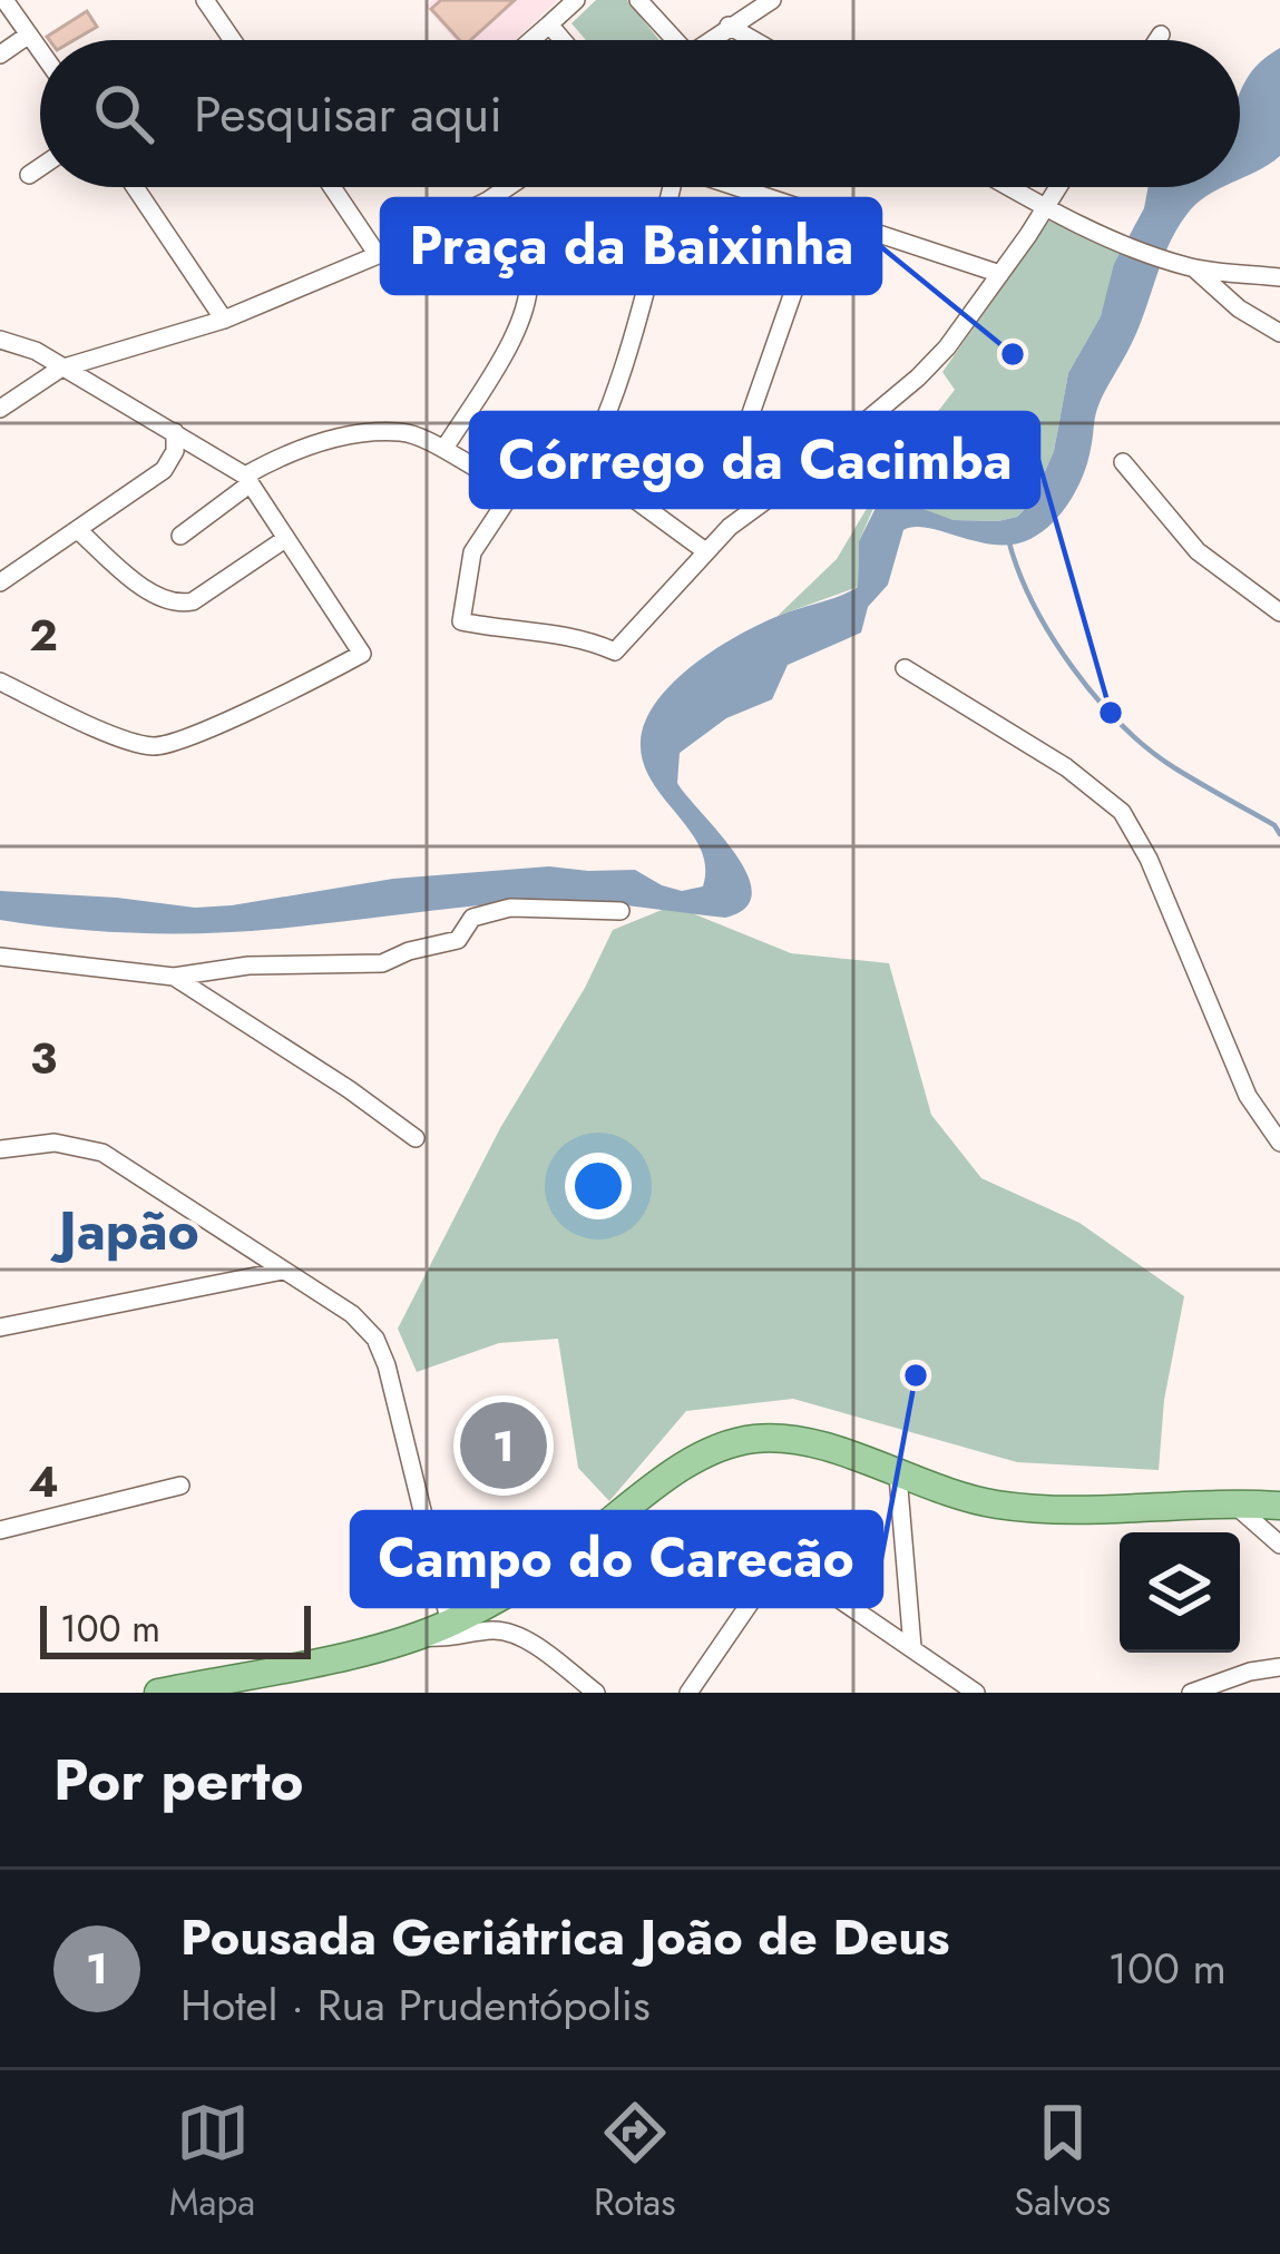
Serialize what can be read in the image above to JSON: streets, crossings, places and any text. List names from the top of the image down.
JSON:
{
  "districts": ["Japão"],
  "places": ["Praça da Baixinha", "Córrego da Cacimba", "Campo do Carecão"],
  "scale_bar": "100 m",
  "page": {
    "search": "Pesquisar aqui",
    "pins": "1",
    "scale": "100 m",
    "heading": "Por perto",
    "list": [
      {
        "mark": "1",
        "name": "Pousada Geriátrica João de Deus",
        "note": "Hotel · Rua Prudentópolis",
        "value": "100 m"
      }
    ],
    "nav": ["Mapa", "Rotas", "Salvos"]
  },
  "grid": {
    "rows": ["2", "3", "4"]
  }
}
